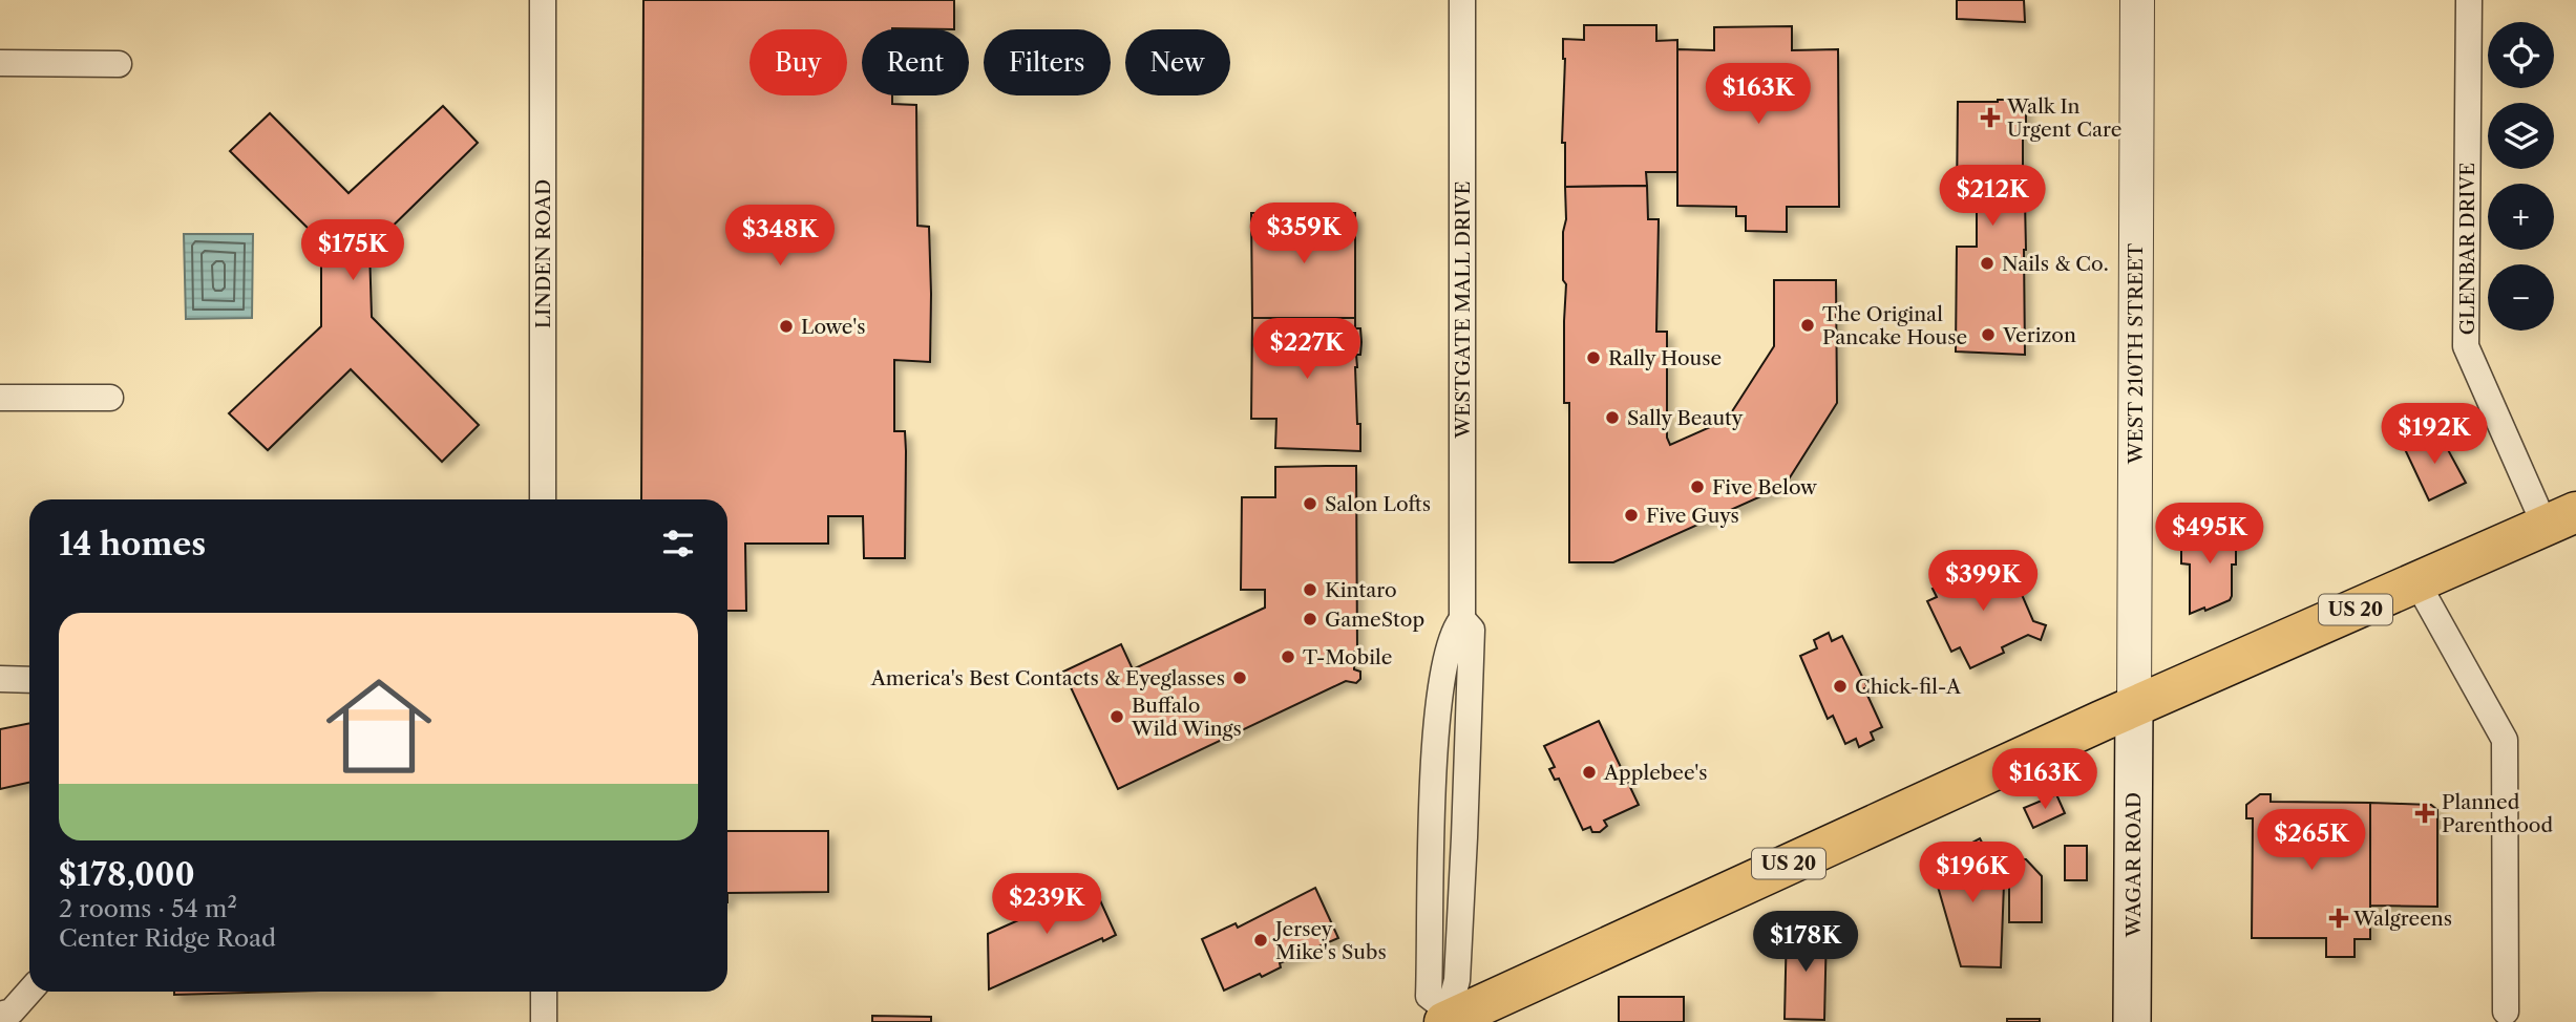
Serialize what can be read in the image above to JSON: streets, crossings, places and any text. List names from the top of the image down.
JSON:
{
  "streets": {
    "main road": ["US 20", "WAGAR ROAD"],
    "street": [
      "GLENBAR DRIVE",
      "LINDEN ROAD",
      "WESTGATE MALL DRIVE",
      "WEST 210TH STREET"
    ]
  },
  "crossings": [
    ["GLENBAR DRIVE", "US 20"],
    ["WESTGATE MALL DRIVE", "US 20"],
    ["WEST 210TH STREET", "US 20"],
    ["WEST 210TH STREET", "WAGAR ROAD"],
    ["US 20", "WAGAR ROAD"]
  ],
  "places": {
    "health": ["Walk In Urgent Care", "Planned Parenthood", "Walgreens"],
    "other": [
      "Nails & Co.",
      "The Original Pancake House",
      "Lowe's",
      "Verizon",
      "Rally House",
      "Sally Beauty",
      "Five Below",
      "Salon Lofts",
      "Five Guys",
      "Kintaro",
      "GameStop",
      "T-Mobile",
      "America's Best Contacts & Eyeglasses",
      "Chick-fil-A",
      "Buffalo Wild Wings",
      "Applebee's",
      "Jersey Mike's Subs"
    ]
  },
  "page": {
    "map_buttons": ["+", "−"],
    "chip": [
      "Buy",
      "Rent",
      "Filters",
      "New"
    ],
    "price": [
      "$163K",
      "$212K",
      "$359K",
      "$348K",
      "$175K",
      "$227K",
      "$192K",
      "$495K",
      "$399K",
      "$163K",
      "$265K",
      "$196K",
      "$239K",
      "$178K"
    ],
    "heading": "14 homes",
    "list": [
      {
        "name": "$178,000",
        "note": "2 rooms · 54 m² · Center Ridge Road"
      }
    ]
  }
}
